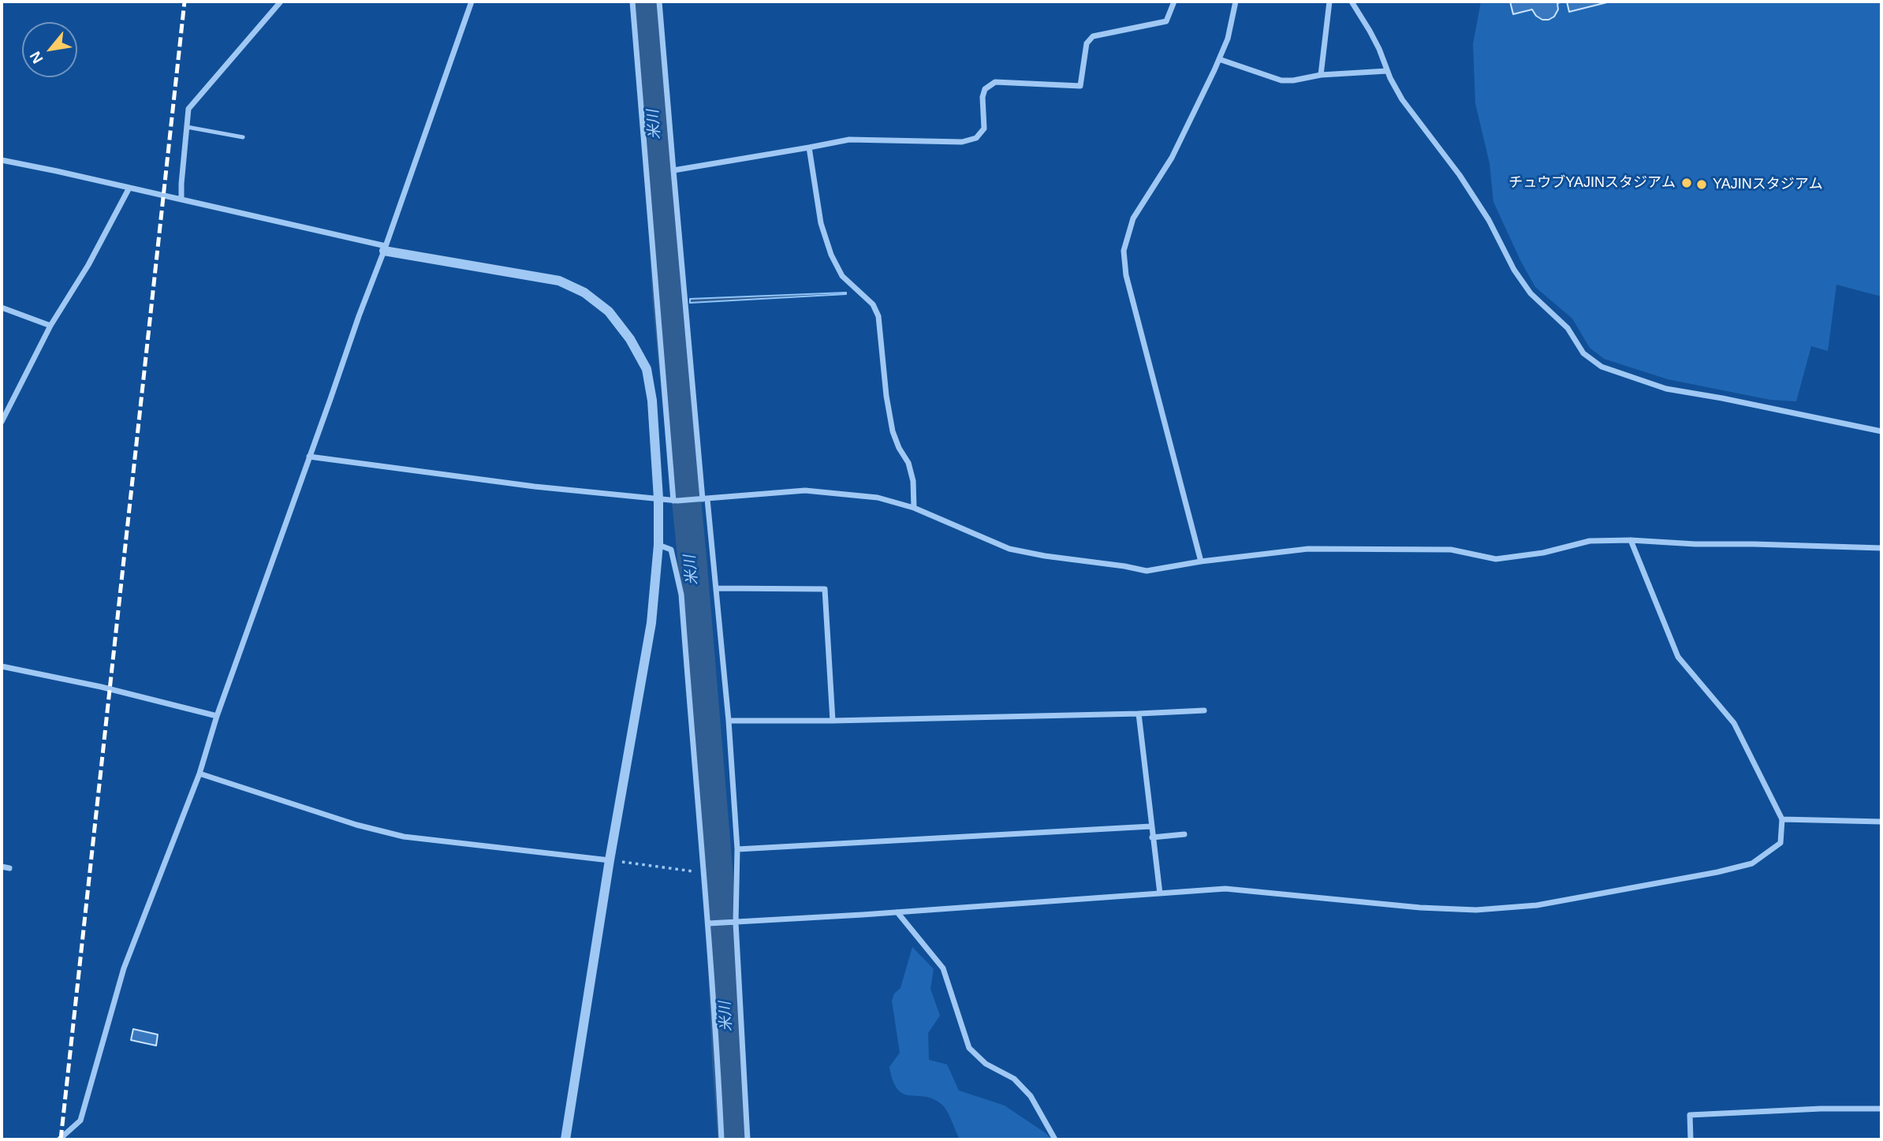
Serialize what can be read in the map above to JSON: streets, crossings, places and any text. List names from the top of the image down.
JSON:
{
  "water": ["米川"],
  "places": ["チュウブYAJINスタジアム", "YAJINスタジアム"],
  "north": "bottom left"
}
